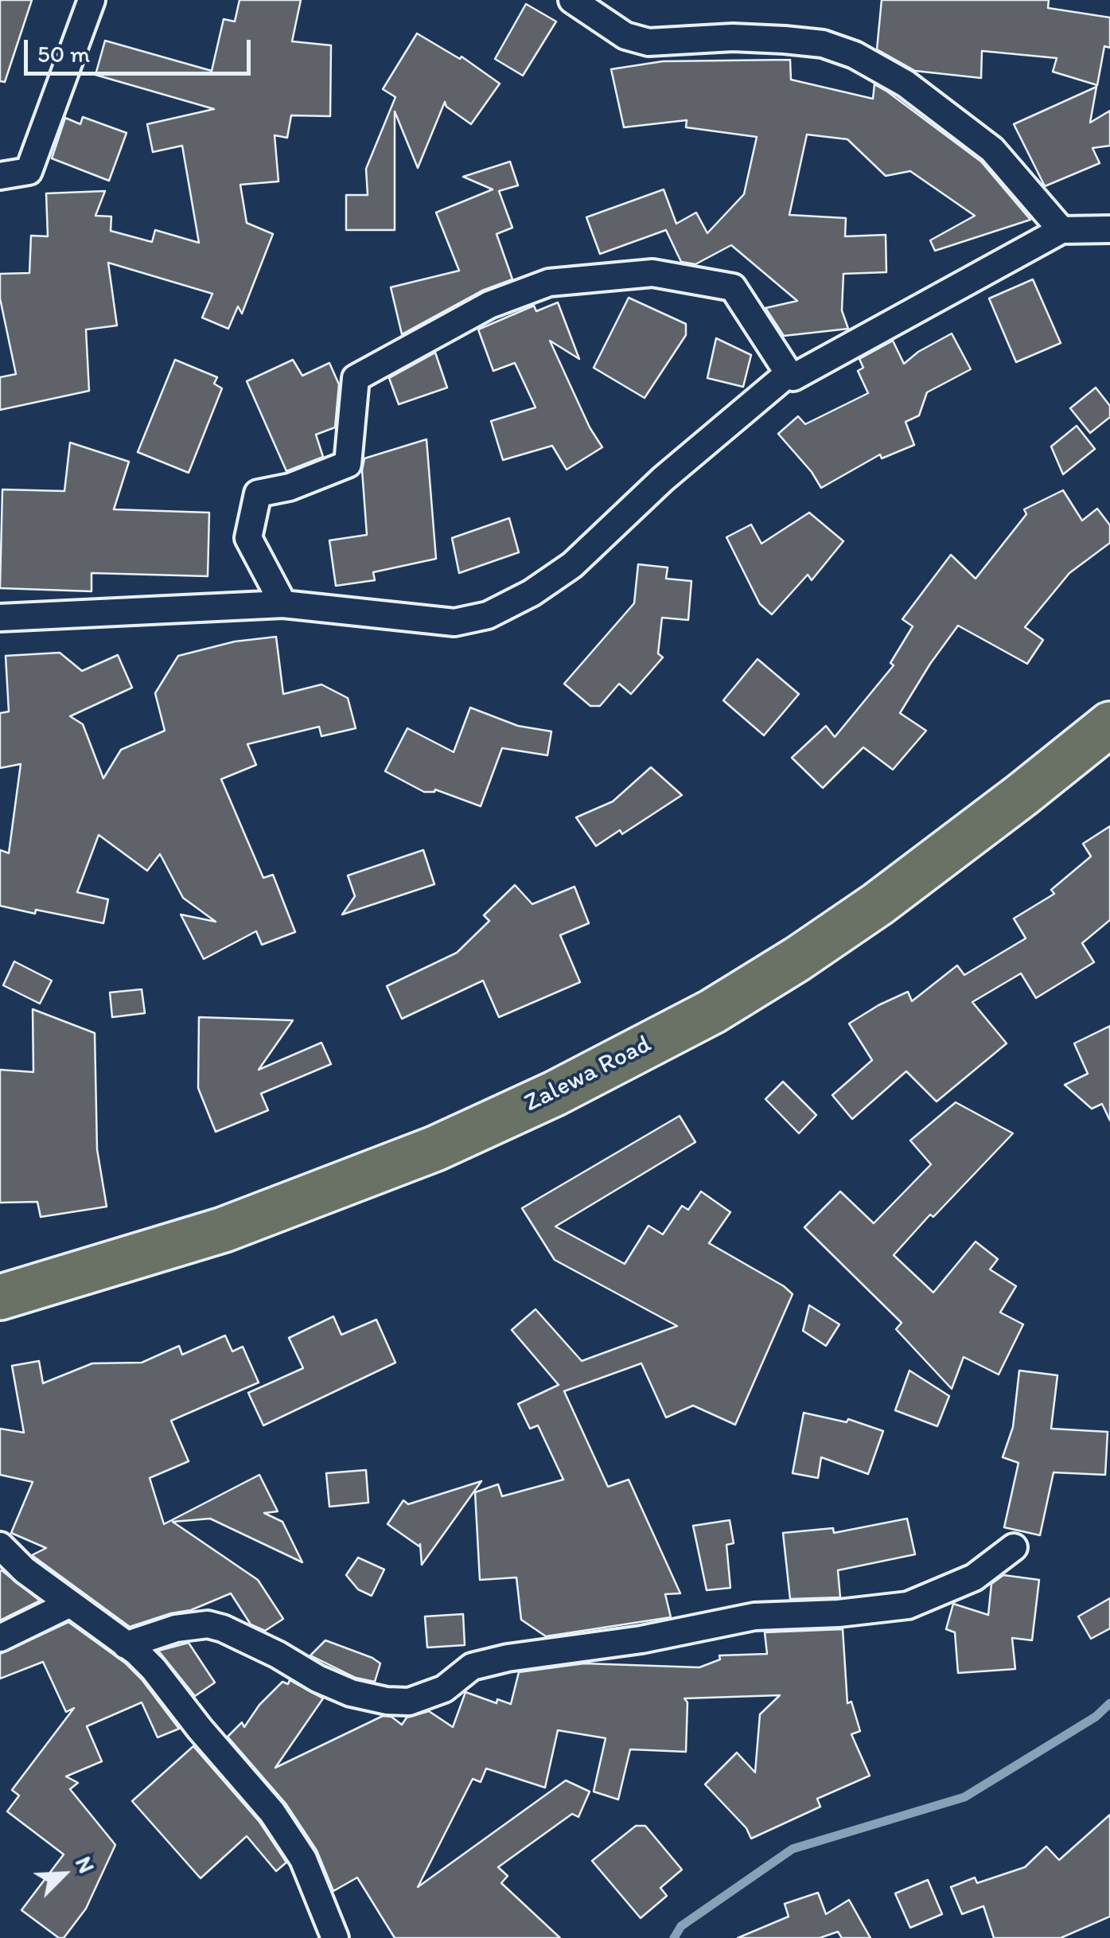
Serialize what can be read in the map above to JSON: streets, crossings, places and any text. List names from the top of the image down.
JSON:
{
  "streets": {
    "highway": ["Zalewa Road"]
  },
  "scale_bar": "50 m",
  "north": "top right"
}
